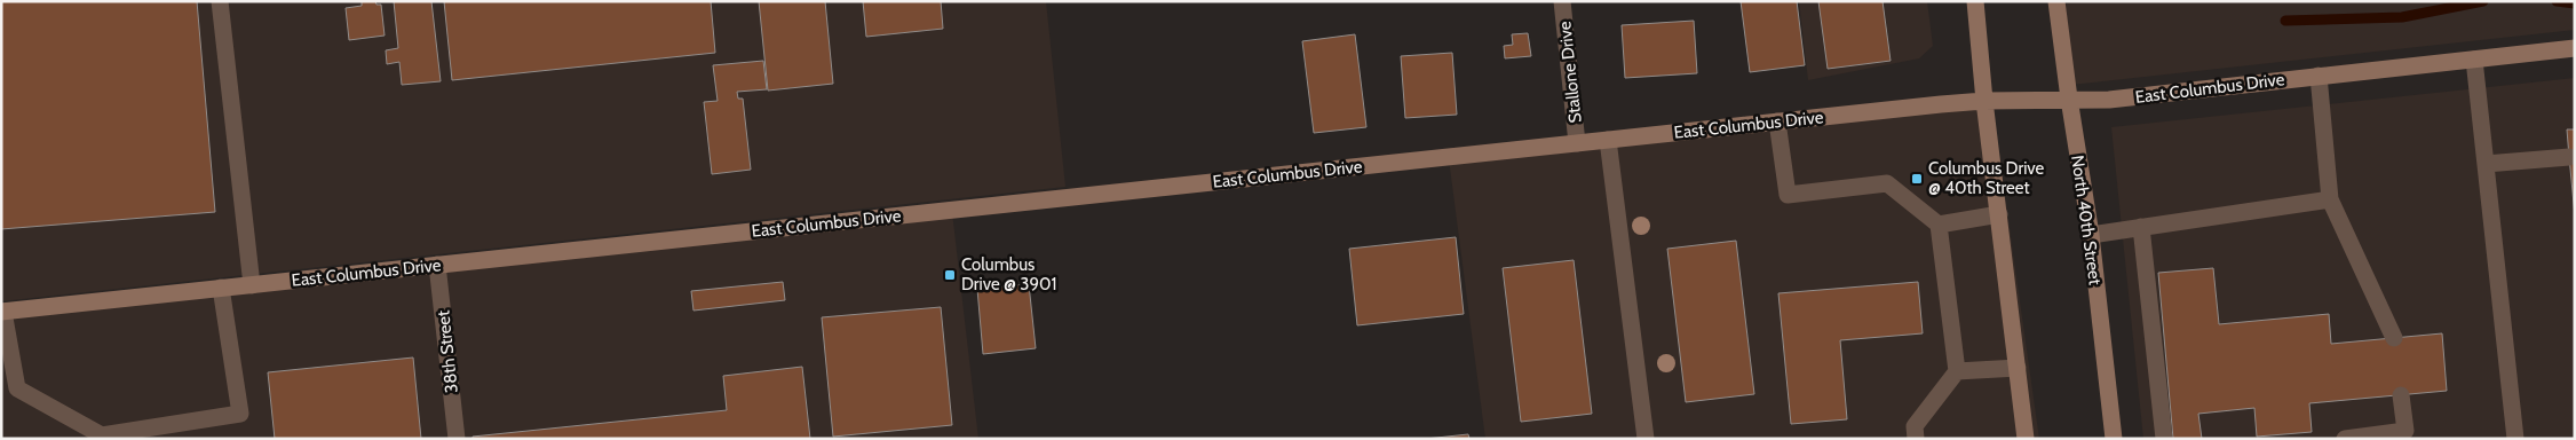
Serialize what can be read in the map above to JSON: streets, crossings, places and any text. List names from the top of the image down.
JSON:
{
  "streets": {
    "main road": ["East Columbus Drive", "North 40th Street"],
    "street": ["Stallone Drive", "38th Street"]
  },
  "crossings": [
    ["Stallone Drive", "East Columbus Drive"],
    ["East Columbus Drive", "North 40th Street"],
    ["East Columbus Drive", "38th Street"]
  ],
  "places": {
    "transit": ["Columbus Drive @ 40th Street", "Columbus Drive @ 3901"]
  }
}
